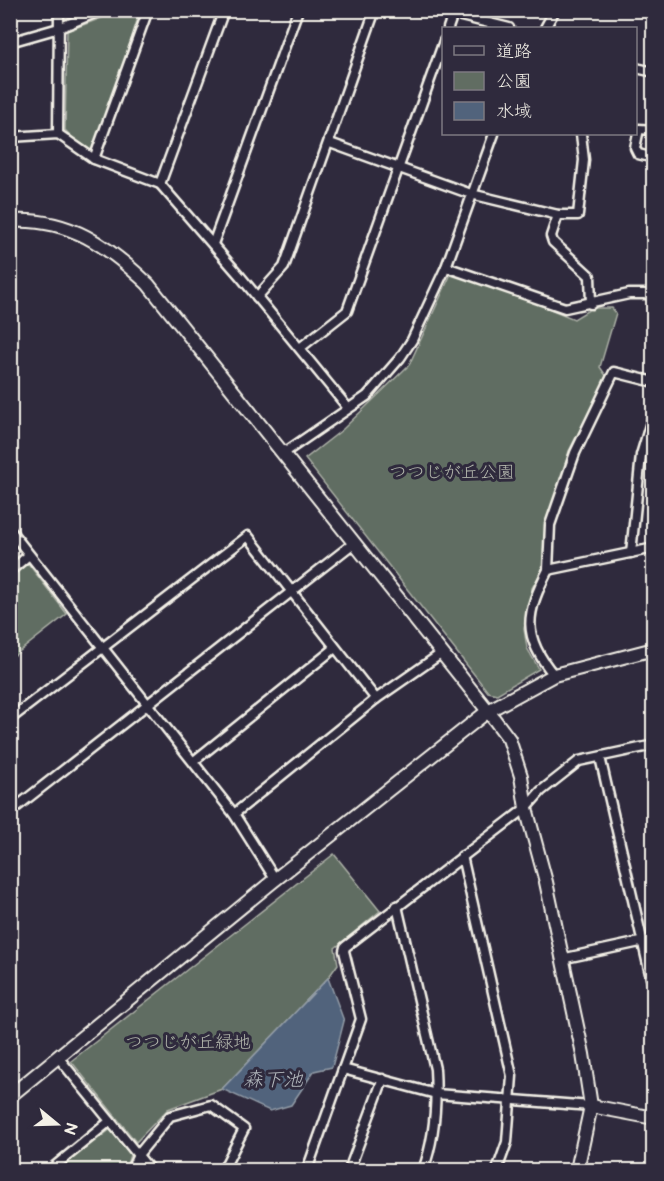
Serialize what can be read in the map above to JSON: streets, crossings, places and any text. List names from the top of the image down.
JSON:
{
  "water": ["森下池"],
  "parks": ["つつじが丘公園", "つつじが丘緑地"],
  "legend": ["道路", "公園", "水域"],
  "north": "right"
}
